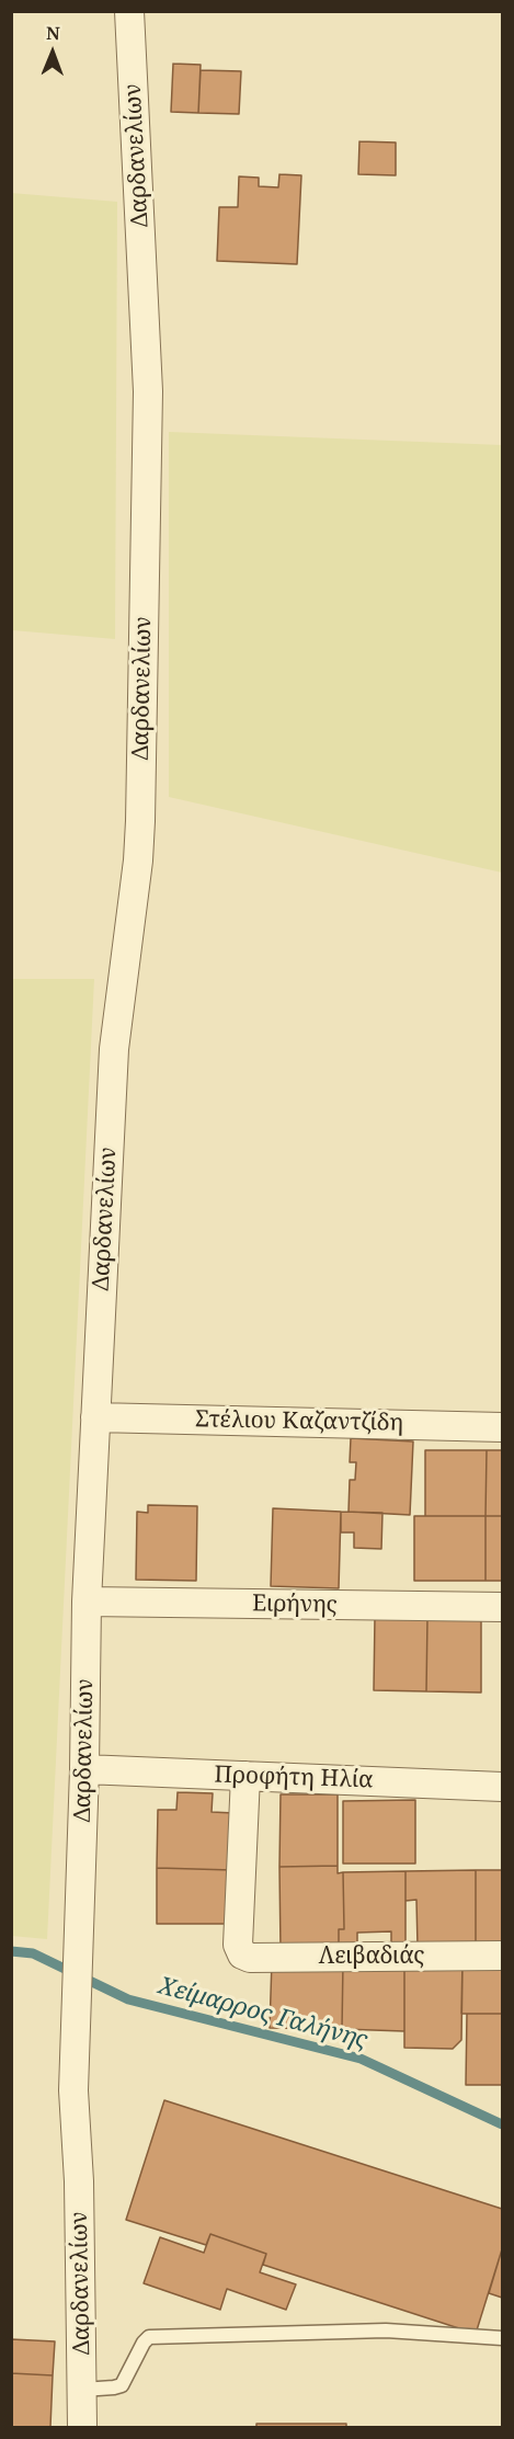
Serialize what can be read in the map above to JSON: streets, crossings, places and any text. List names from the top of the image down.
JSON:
{
  "streets": {
    "street": [
      "Δαρδανελίων",
      "Στέλιου Καζαντζίδη",
      "Ειρήνης",
      "Προφήτη Ηλία",
      "Λειβαδιάς"
    ]
  },
  "crossings": [
    ["Δαρδανελίων", "Στέλιου Καζαντζίδη"],
    ["Δαρδανελίων", "Ειρήνης"],
    ["Δαρδανελίων", "Προφήτη Ηλία"],
    ["Προφήτη Ηλία", "Λειβαδιάς"]
  ],
  "water": ["Χείμαρρος Γαλήνης"],
  "north": "top"
}
